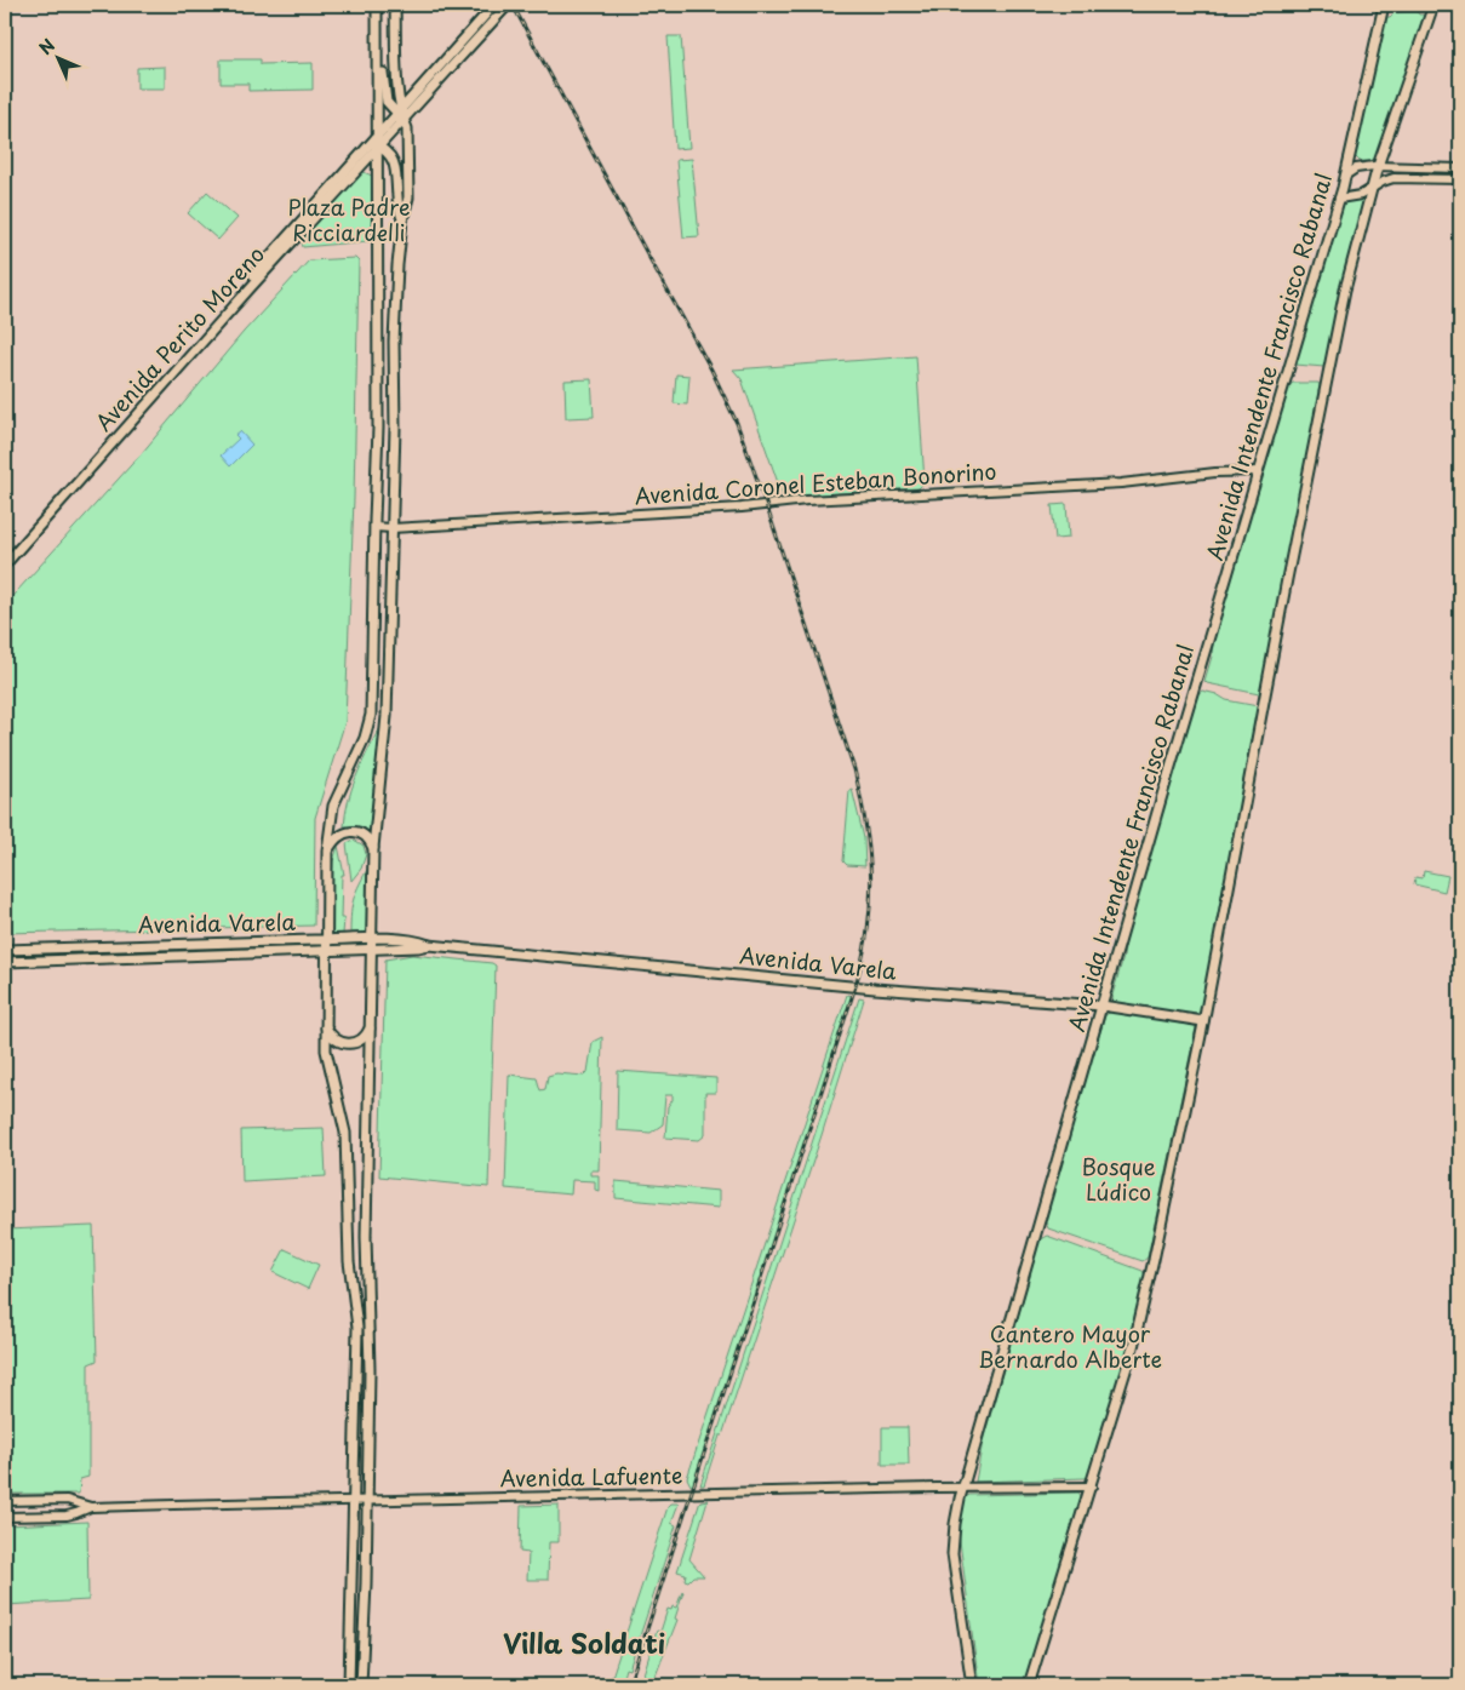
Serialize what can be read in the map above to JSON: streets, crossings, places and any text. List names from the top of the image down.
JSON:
{
  "streets": {
    "main road": ["Avenida Perito Moreno", "Avenida Intendente Francisco Rabanal", "Avenida Varela"],
    "street": ["Avenida Coronel Esteban Bonorino", "Avenida Lafuente"]
  },
  "crossings": [
    ["Avenida Intendente Francisco Rabanal", "Avenida Coronel Esteban Bonorino"],
    ["Avenida Intendente Francisco Rabanal", "Avenida Varela"],
    ["Avenida Intendente Francisco Rabanal", "Avenida Lafuente"]
  ],
  "districts": ["Villa Soldati"],
  "parks": ["Plaza Padre Ricciardelli", "Bosque Lúdico", "Cantero Mayor Bernardo Alberte"],
  "north": "top left"
}
